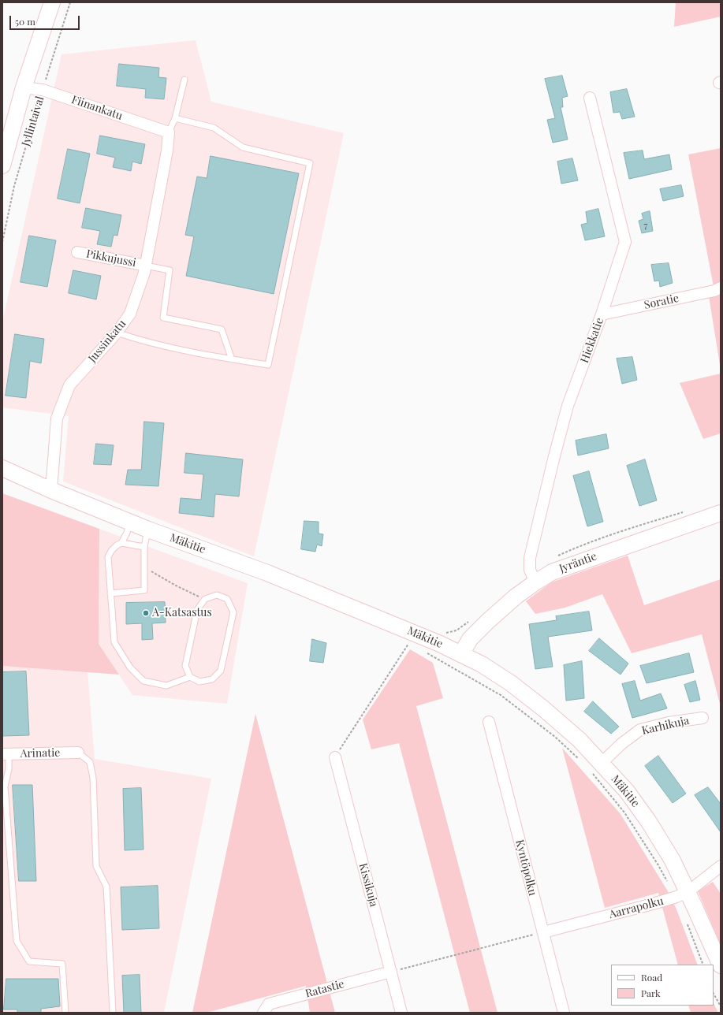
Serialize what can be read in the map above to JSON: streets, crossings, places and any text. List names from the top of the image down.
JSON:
{
  "streets": {
    "street": [
      "Fiinankatu",
      "Jyllintaival",
      "Pikkujussi",
      "Soratie",
      "Hiekkatie",
      "Jussinkatu",
      "Mäkitie",
      "Jyräntie",
      "Karhikuja",
      "Arinatie",
      "Kyntöpolku",
      "Kissikuja",
      "Aarrapolku",
      "Ratastie"
    ]
  },
  "crossings": [
    ["Fiinankatu", "Jyllintaival"],
    ["Fiinankatu", "Jussinkatu"],
    ["Pikkujussi", "Jussinkatu"],
    ["Soratie", "Hiekkatie"],
    ["Hiekkatie", "Jyräntie"],
    ["Jussinkatu", "Mäkitie"],
    ["Mäkitie", "Jyräntie"],
    ["Mäkitie", "Karhikuja"],
    ["Mäkitie", "Aarrapolku"],
    ["Kyntöpolku", "Aarrapolku"],
    ["Kissikuja", "Ratastie"]
  ],
  "places": ["A-Katsastus"],
  "house_numbers": ["7"],
  "legend": ["Road", "Park"],
  "scale_bar": "50 m"
}
